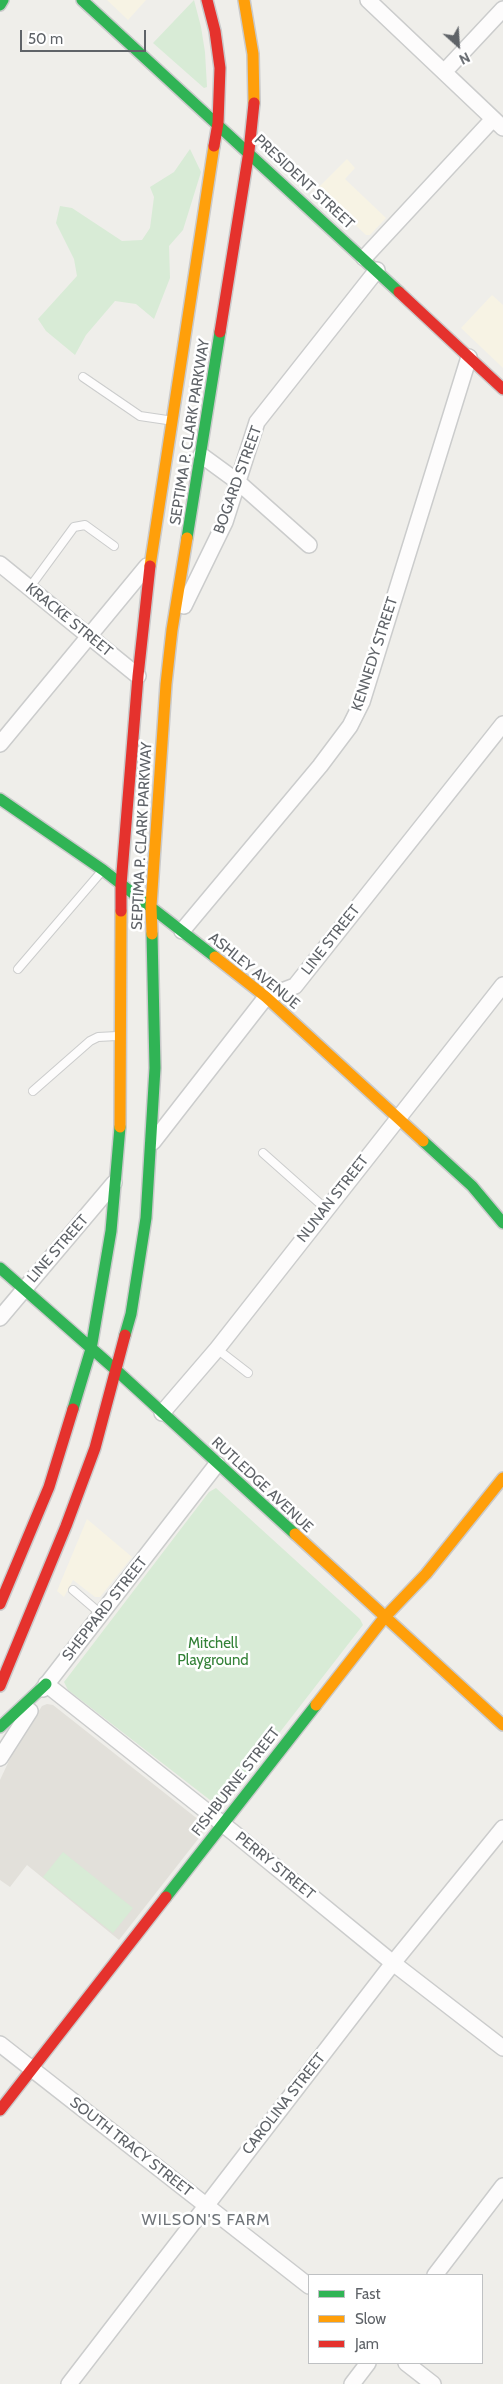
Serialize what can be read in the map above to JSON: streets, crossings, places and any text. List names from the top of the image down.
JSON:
{
  "streets": {
    "main road": [
      "PRESIDENT STREET",
      "SEPTIMA P. CLARK PARKWAY",
      "ASHLEY AVENUE",
      "RUTLEDGE AVENUE",
      "FISHBURNE STREET"
    ],
    "street": [
      "BOGARD STREET",
      "KRACKE STREET",
      "KENNEDY STREET",
      "LINE STREET",
      "NUNAN STREET",
      "SHEPPARD STREET",
      "PERRY STREET",
      "CAROLINA STREET",
      "SOUTH TRACY STREET"
    ]
  },
  "crossings": [
    ["PRESIDENT STREET", "SEPTIMA P. CLARK PARKWAY"],
    ["PRESIDENT STREET", "BOGARD STREET"],
    ["PRESIDENT STREET", "KENNEDY STREET"],
    ["SEPTIMA P. CLARK PARKWAY", "BOGARD STREET"],
    ["SEPTIMA P. CLARK PARKWAY", "KRACKE STREET"],
    ["SEPTIMA P. CLARK PARKWAY", "LINE STREET"],
    ["SEPTIMA P. CLARK PARKWAY", "ASHLEY AVENUE"],
    ["SEPTIMA P. CLARK PARKWAY", "RUTLEDGE AVENUE"],
    ["KENNEDY STREET", "ASHLEY AVENUE"],
    ["LINE STREET", "ASHLEY AVENUE"],
    ["LINE STREET", "RUTLEDGE AVENUE"],
    ["ASHLEY AVENUE", "NUNAN STREET"],
    ["NUNAN STREET", "RUTLEDGE AVENUE"],
    ["RUTLEDGE AVENUE", "SHEPPARD STREET"],
    ["RUTLEDGE AVENUE", "FISHBURNE STREET"],
    ["SHEPPARD STREET", "PERRY STREET"],
    ["FISHBURNE STREET", "PERRY STREET"],
    ["FISHBURNE STREET", "SOUTH TRACY STREET"],
    ["PERRY STREET", "CAROLINA STREET"],
    ["CAROLINA STREET", "SOUTH TRACY STREET"]
  ],
  "districts": ["WILSON'S FARM"],
  "parks": ["Mitchell Playground"],
  "legend": ["Fast", "Slow", "Jam"],
  "scale_bar": "50 m",
  "north": "bottom right"
}
